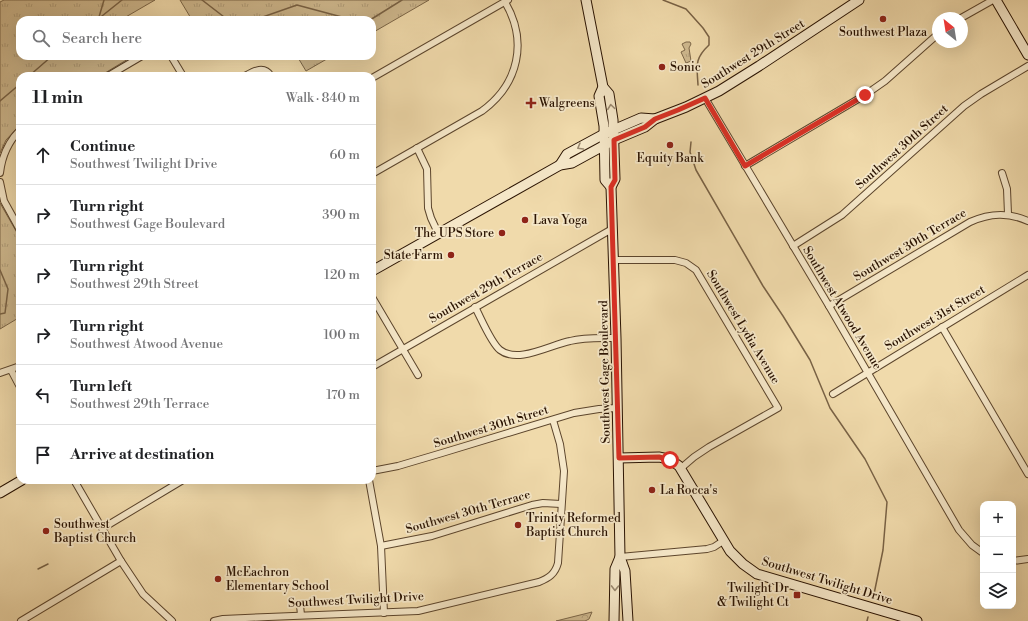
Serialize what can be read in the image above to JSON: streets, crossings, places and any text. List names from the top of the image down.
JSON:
{
  "streets": {
    "main road": ["Southwest 29th Street", "Southwest Gage Boulevard", "Southwest Twilight Drive"],
    "street": [
      "Southwest 30th Street",
      "Southwest 30th Terrace",
      "Southwest 29th Terrace",
      "Southwest Atwood Avenue",
      "Southwest 31st Street",
      "Southwest Lydia Avenue"
    ]
  },
  "crossings": [
    ["Southwest 29th Street", "Southwest Atwood Avenue"],
    ["Southwest 29th Street", "Southwest Gage Boulevard"],
    ["Southwest 30th Street", "Southwest Atwood Avenue"],
    ["Southwest 30th Street", "Southwest Gage Boulevard"],
    ["Southwest 30th Street", "Southwest Twilight Drive"],
    ["Southwest 30th Terrace", "Southwest Atwood Avenue"],
    ["Southwest 30th Terrace", "Southwest Twilight Drive"],
    ["Southwest 29th Terrace", "Southwest Gage Boulevard"],
    ["Southwest Atwood Avenue", "Southwest 31st Street"],
    ["Southwest Lydia Avenue", "Southwest Gage Boulevard"],
    ["Southwest Lydia Avenue", "Southwest Twilight Drive"],
    ["Southwest Gage Boulevard", "Southwest Twilight Drive"]
  ],
  "places": {
    "other": [
      "Southwest Plaza",
      "Sonic",
      "Equity Bank",
      "Lava Yoga",
      "The UPS Store",
      "State Farm",
      "La Rocca's",
      "Trinity Reformed Baptist Church",
      "Southwest Baptist Church",
      "McEachron Elementary School"
    ],
    "health": ["Walgreens"],
    "transit": ["Twilight Dr & Twilight Ct"]
  },
  "north": "top left",
  "page": {
    "search": "Search here",
    "heading": ["11 min", "Walk · 840 m"],
    "list": [
      ["Continue", "Southwest Twilight Drive", "60 m"],
      ["Turn right", "Southwest Gage Boulevard", "390 m"],
      ["Turn right", "Southwest 29th Street", "120 m"],
      ["Turn right", "Southwest Atwood Avenue", "100 m"],
      ["Turn left", "Southwest 29th Terrace", "170 m"],
      "Arrive at destination"
    ],
    "map_buttons": ["+", "−"]
  }
}
